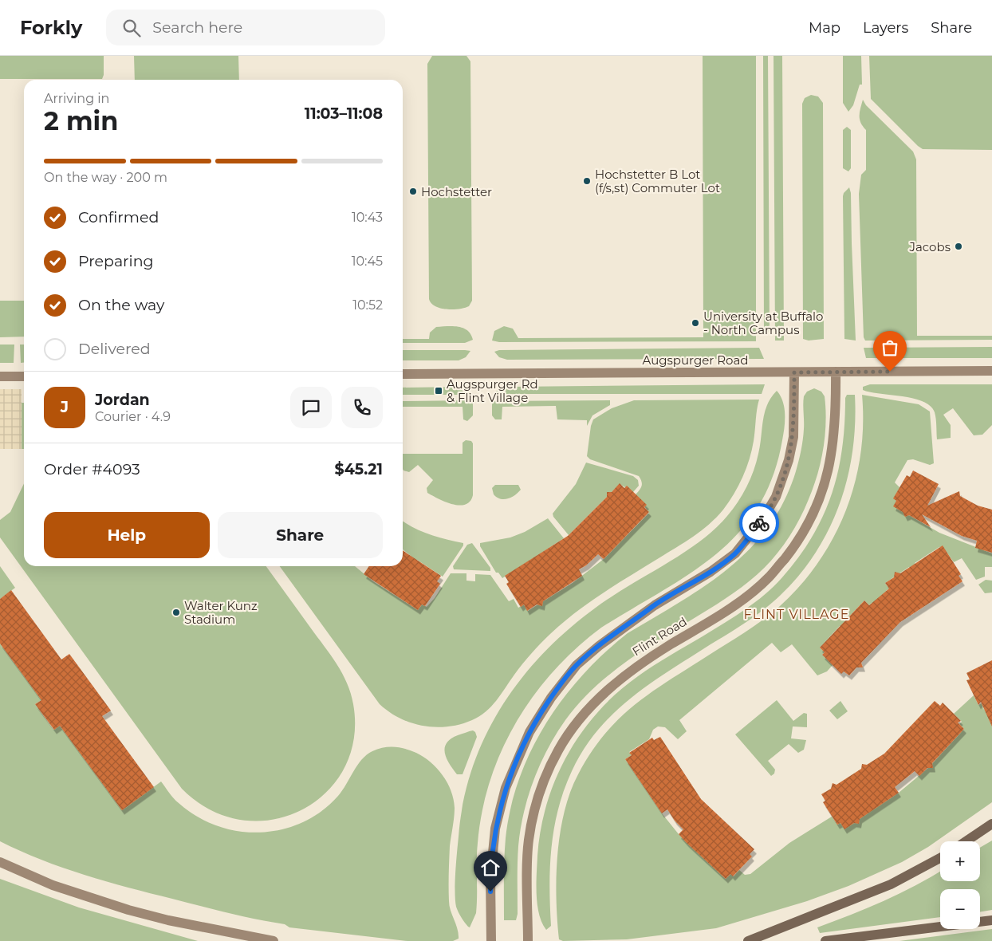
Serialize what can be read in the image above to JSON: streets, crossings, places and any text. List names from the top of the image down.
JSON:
{
  "streets": {
    "street": ["Augspurger Road", "Flint Road"]
  },
  "crossings": [
    ["Augspurger Road", "Flint Road"]
  ],
  "districts": ["FLINT VILLAGE"],
  "places": {
    "other": [
      "Hochstetter B Lot (f/s,st) Commuter Lot",
      "Hochstetter",
      "Jacobs",
      "University at Buffalo - North Campus",
      "Walter Kunz Stadium"
    ],
    "transit": ["Augspurger Rd & Flint Village"]
  },
  "page": {
    "header": "Forkly",
    "search": "Search here",
    "nav": ["Map", "Layers", "Share"],
    "heading": ["2 min", "Arriving in", "11:03–11:08"],
    "panel": [
      "Jordan",
      "Courier · 4.9",
      "Order #4093",
      "$45.21"
    ],
    "bar": "On the way · 200 m",
    "list": [
      ["Confirmed", "10:43"],
      ["Preparing", "10:45"],
      ["On the way", "10:52"],
      "Delivered"
    ],
    "round": "J",
    "buttons": ["Help", "Share"],
    "map_buttons": ["+", "−"]
  }
}
